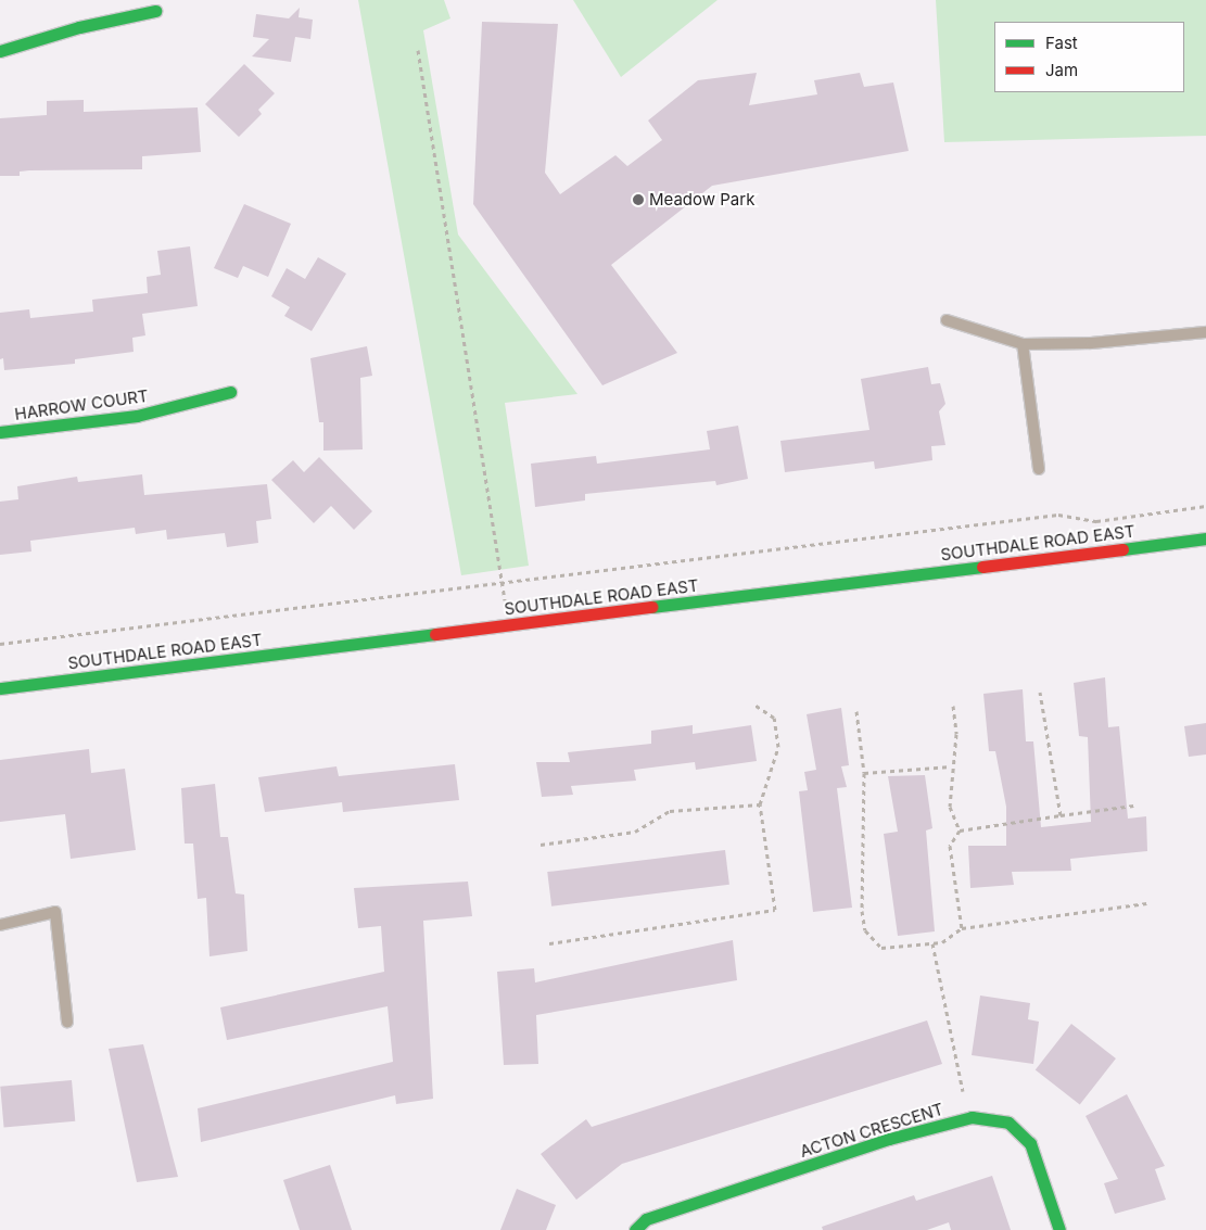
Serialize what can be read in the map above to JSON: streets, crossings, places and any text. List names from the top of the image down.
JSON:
{
  "streets": {
    "main road": ["HARROW COURT", "SOUTHDALE ROAD EAST", "ACTON CRESCENT"]
  },
  "places": ["Meadow Park"],
  "legend": ["Fast", "Jam"]
}
